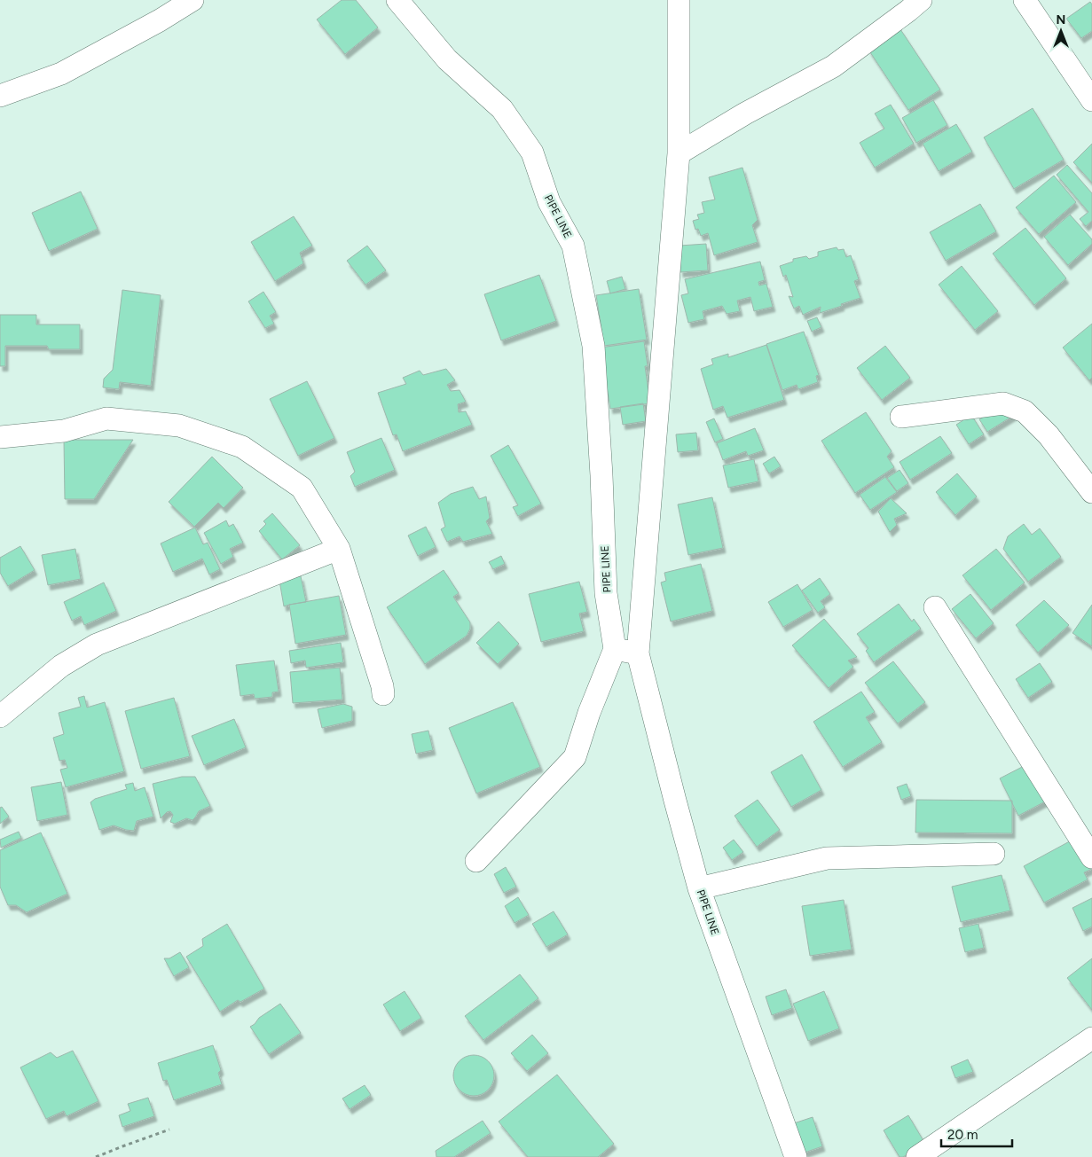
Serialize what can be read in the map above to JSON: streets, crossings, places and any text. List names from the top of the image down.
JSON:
{
  "streets": {
    "street": ["PIPE LINE"]
  },
  "scale_bar": "20 m",
  "north": "top"
}
